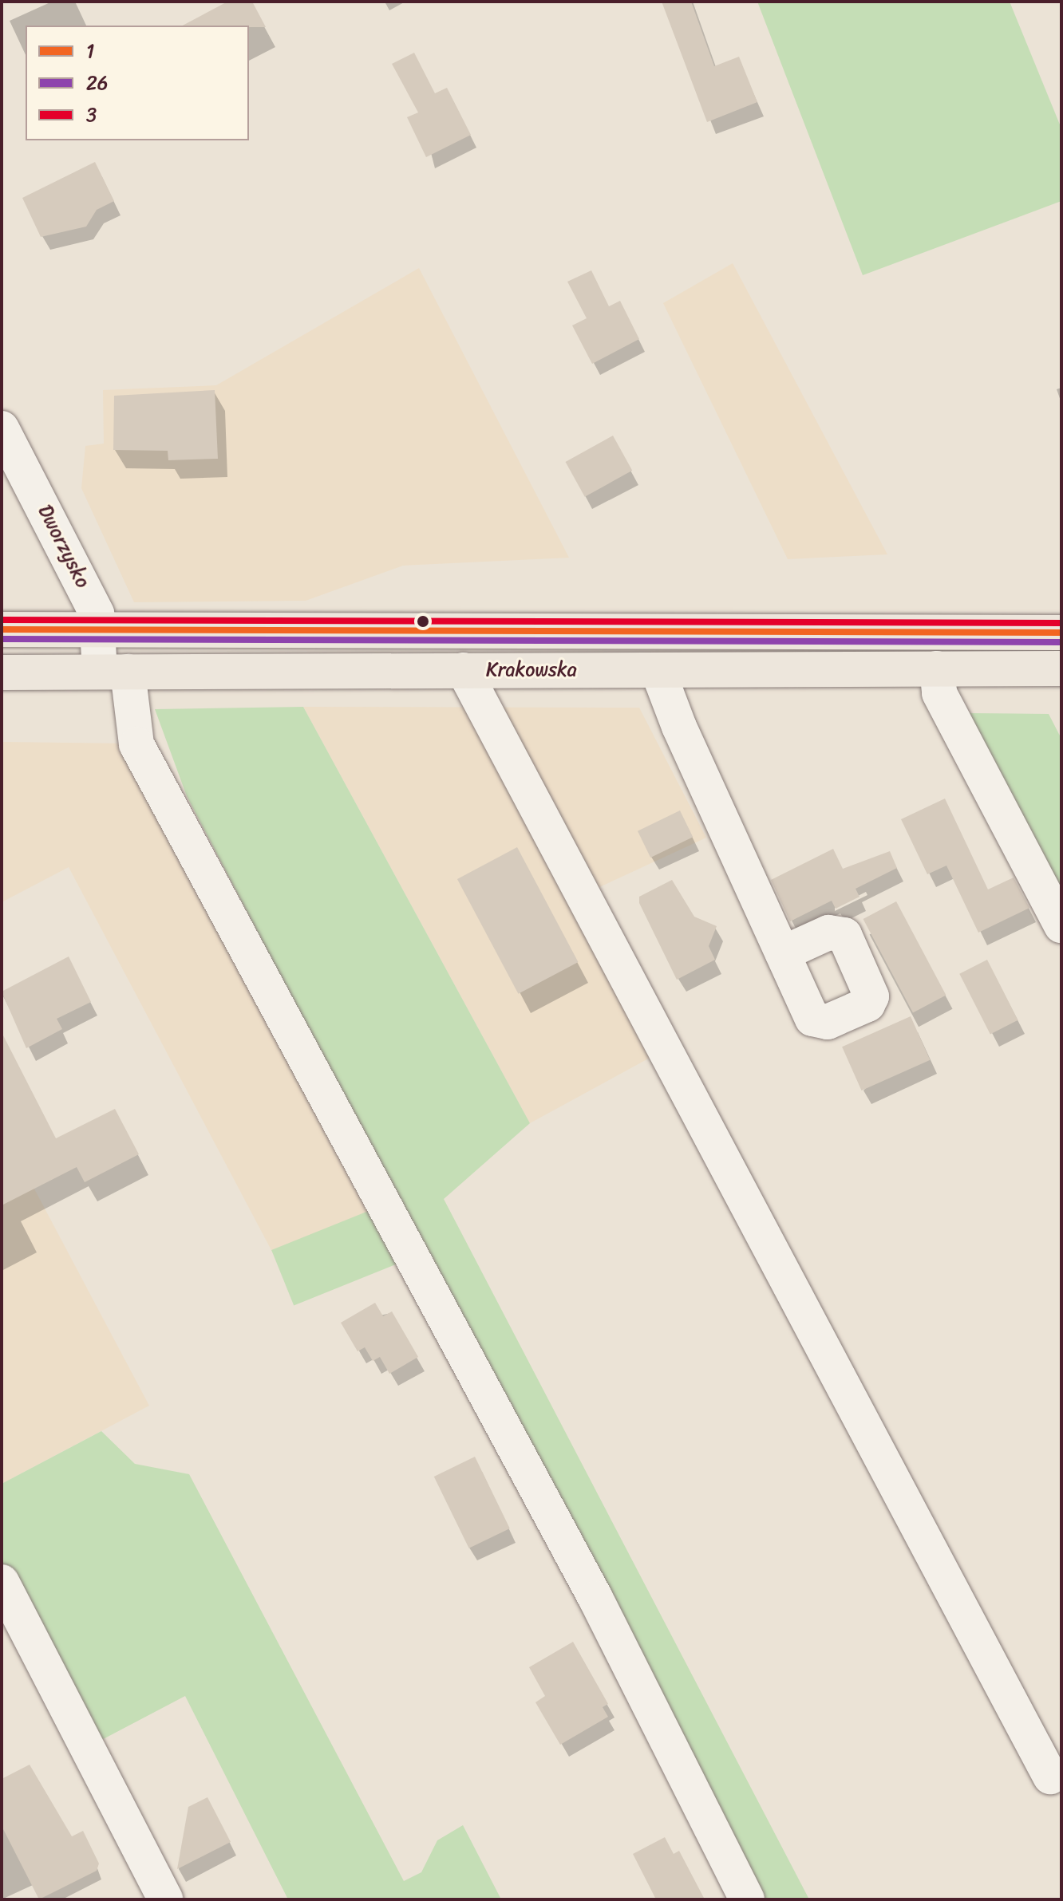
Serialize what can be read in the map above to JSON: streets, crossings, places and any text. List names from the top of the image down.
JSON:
{
  "streets": {
    "main road": ["Krakowska"],
    "street": ["Dworzysko"]
  },
  "crossings": [
    ["Dworzysko", "Krakowska"]
  ],
  "lines": ["transit line 3", "transit line 1", "transit line 26"],
  "legend": ["1", "26", "3"]
}
